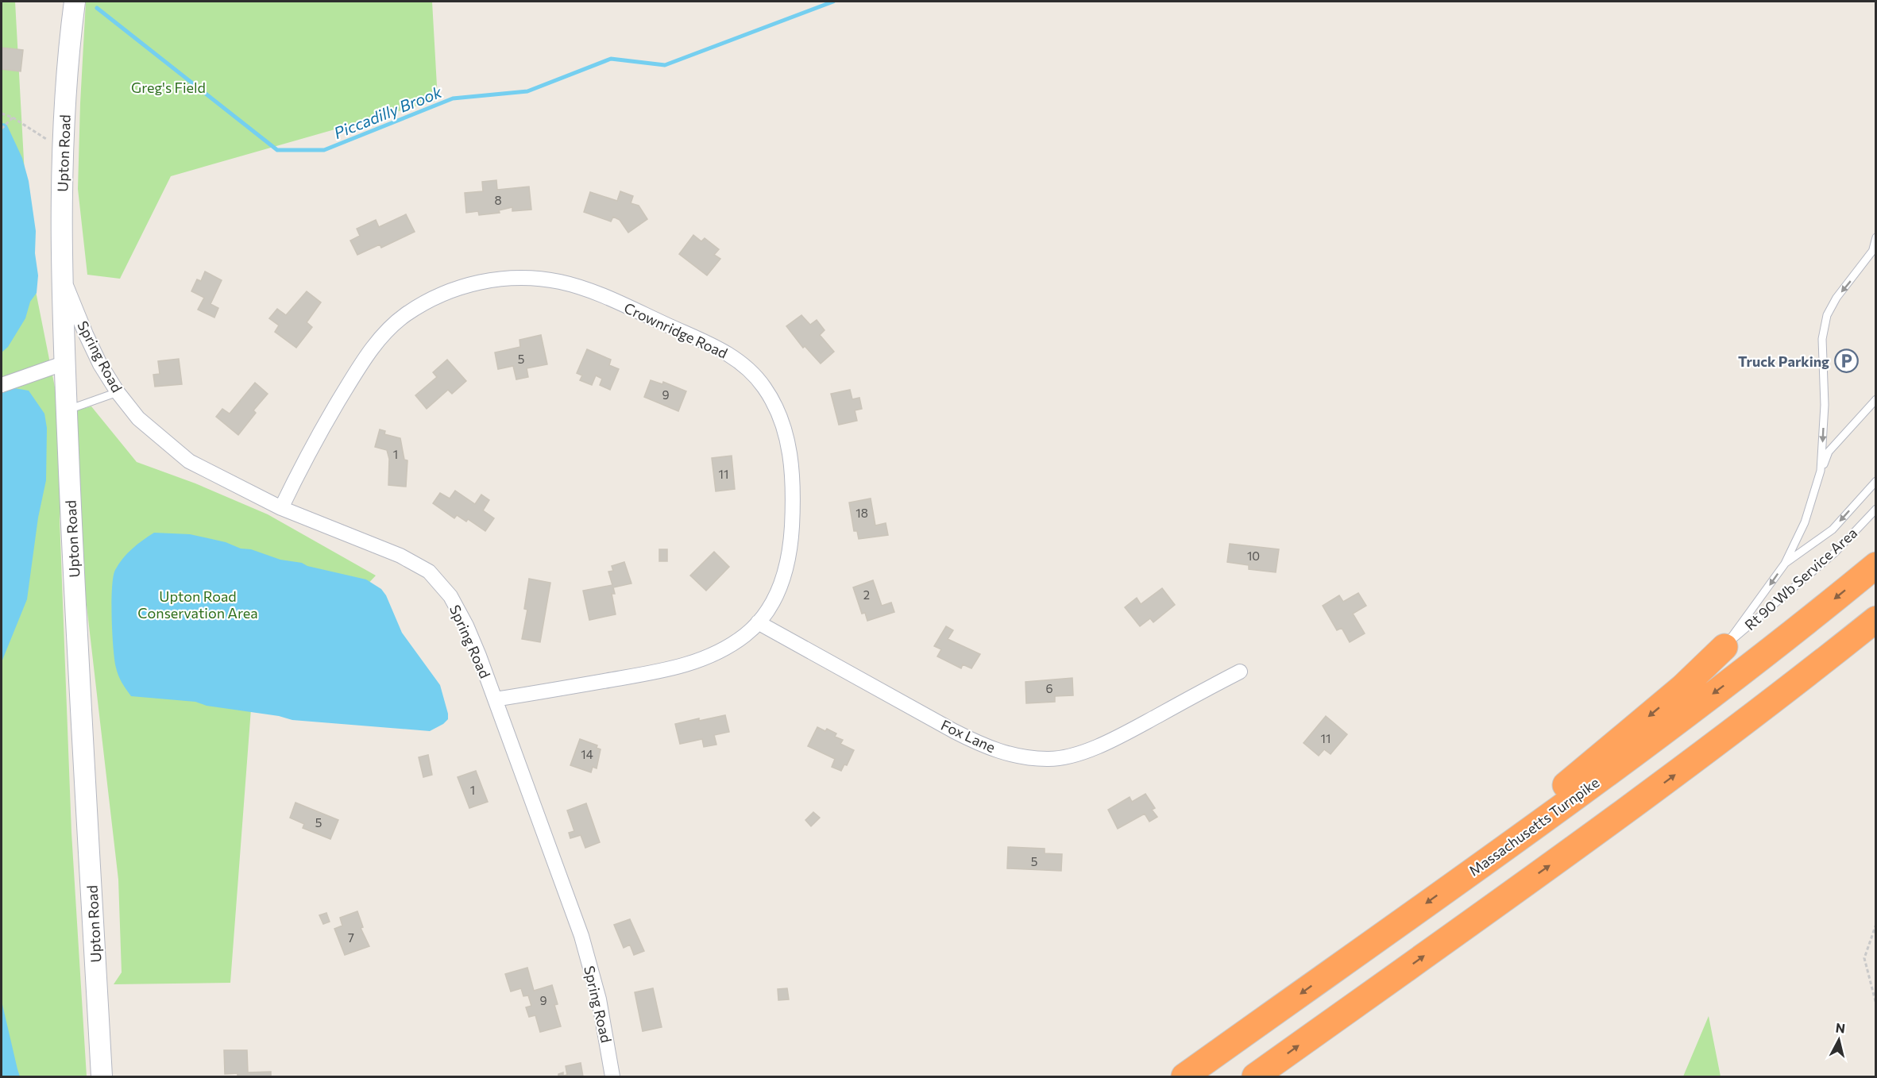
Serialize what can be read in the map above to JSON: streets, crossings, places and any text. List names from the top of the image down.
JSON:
{
  "streets": {
    "highway": ["Massachusetts Turnpike"],
    "main road": ["Upton Road"],
    "street": ["Crownridge Road", "Spring Road", "Fox Lane"],
    "lane": ["Rt 90 Wb Service Area"]
  },
  "crossings": [
    ["Upton Road", "Spring Road"],
    ["Crownridge Road", "Spring Road"],
    ["Crownridge Road", "Fox Lane"]
  ],
  "water": ["Piccadilly Brook"],
  "parks": ["Greg's Field", "Upton Road Conservation Area"],
  "places": {
    "parking": ["Truck Parking"]
  },
  "house_numbers": [
    "8",
    "5",
    "9",
    "1",
    "11",
    "18",
    "10",
    "2",
    "6",
    "11",
    "14",
    "1",
    "5",
    "5",
    "7",
    "9"
  ],
  "north": "top"
}
